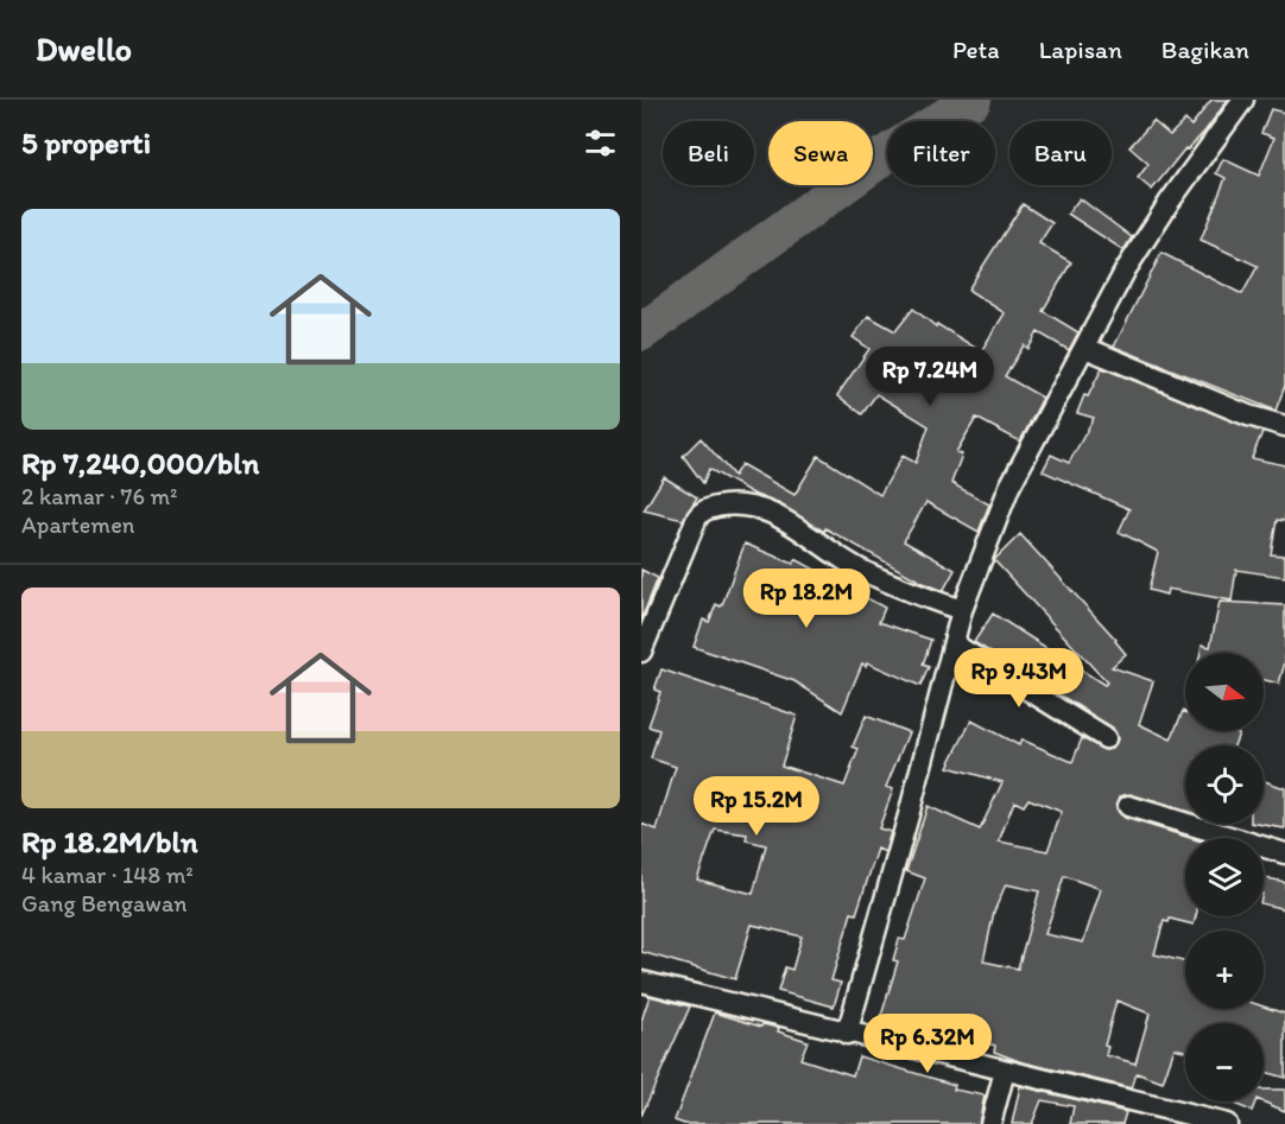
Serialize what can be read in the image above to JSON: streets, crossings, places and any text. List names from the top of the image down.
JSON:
{
  "north": "right",
  "page": {
    "header": "Dwello",
    "nav": ["Peta", "Lapisan", "Bagikan"],
    "heading": "5 properti",
    "chip": [
      "Beli",
      "Sewa",
      "Filter",
      "Baru"
    ],
    "list": [
      {
        "name": "Rp 7,240,000/bln",
        "note": "2 kamar · 76 m² · Apartemen"
      },
      {
        "name": "Rp 18.2M/bln",
        "note": "4 kamar · 148 m² · Gang Bengawan"
      }
    ],
    "price": [
      "Rp 7.24M",
      "Rp 18.2M",
      "Rp 9.43M",
      "Rp 15.2M",
      "Rp 6.32M"
    ],
    "map_buttons": ["+", "−"]
  }
}
